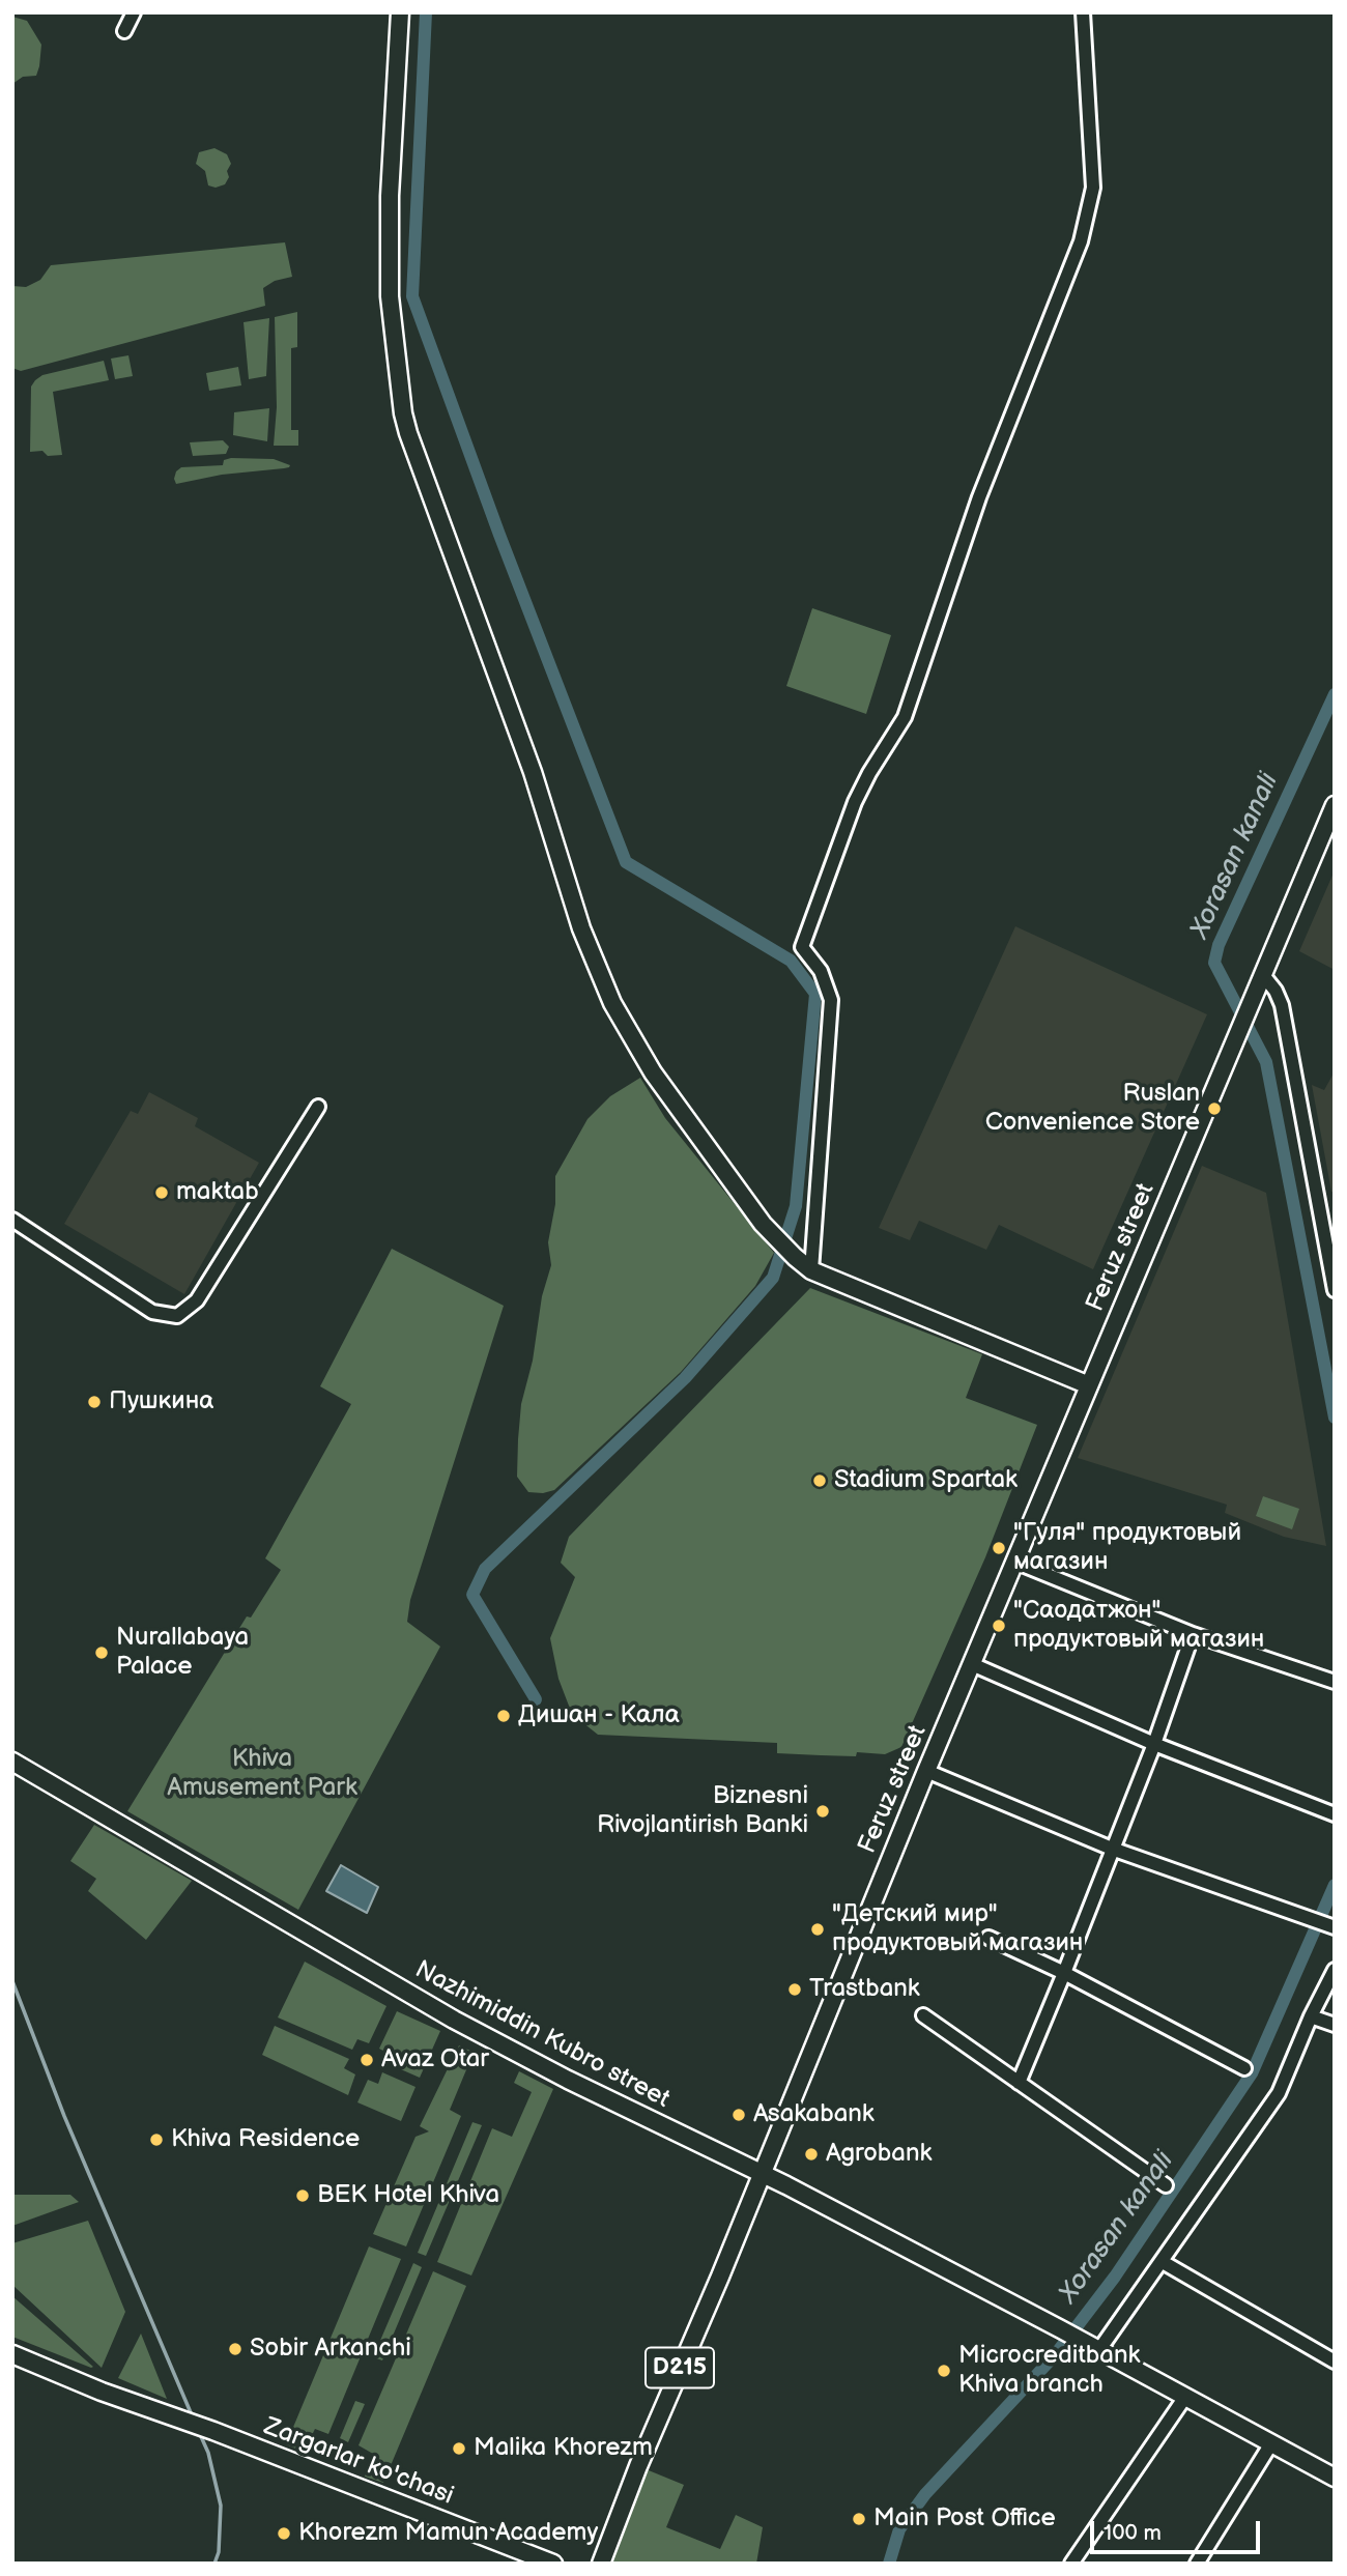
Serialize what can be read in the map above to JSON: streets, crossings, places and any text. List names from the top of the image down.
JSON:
{
  "streets": {
    "main road": [
      "Feruz street",
      "Nazhimiddin Kubro street",
      "D215",
      "Zargarlar ko'chasi"
    ]
  },
  "crossings": [
    ["Feruz street", "Nazhimiddin Kubro street"]
  ],
  "water": ["Xorasan kanali"],
  "parks": ["Khiva Amusement Park"],
  "places": [
    "Ruslan Convenience Store",
    "maktab",
    "Пушкина",
    "Stadium Spartak",
    "\"Гуля\" продуктовый магазин",
    "\"Саодатжон\" продуктовый магазин",
    "Nurallabaya Palace",
    "Дишан - Кала",
    "Biznesni Rivojlantirish Banki",
    "\"Детский мир\" продуктовый магазин",
    "Trastbank",
    "Avaz Otar",
    "Asakabank",
    "Khiva Residence",
    "Agrobank",
    "BEK Hotel Khiva",
    "Sobir Arkanchi",
    "Microcreditbank Khiva branch",
    "Malika Khorezm",
    "Main Post Office",
    "Khorezm Mamun Academy"
  ],
  "scale_bar": "100 m"
}
